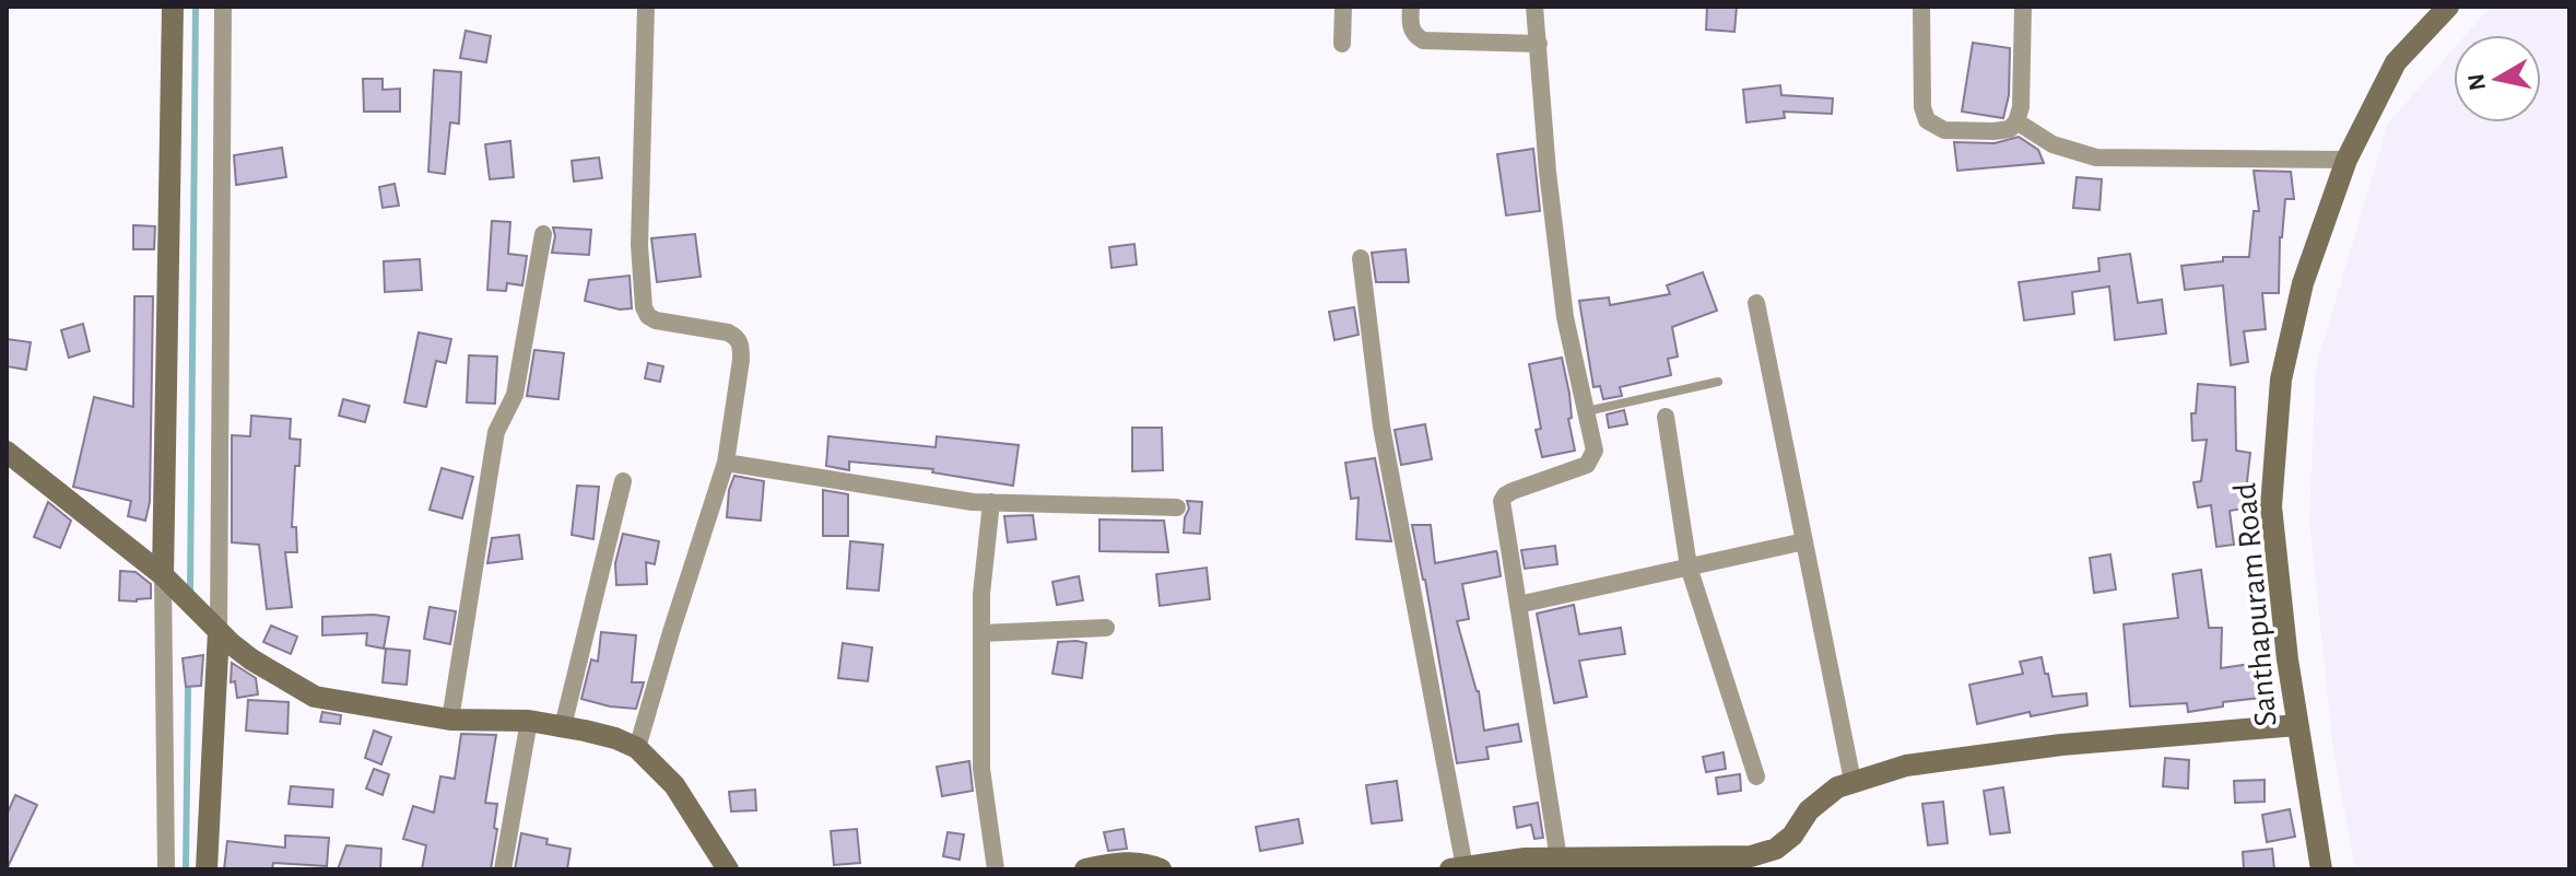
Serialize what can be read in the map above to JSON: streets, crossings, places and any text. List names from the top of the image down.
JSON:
{
  "streets": {
    "street": ["Santhapuram Road"]
  },
  "north": "left"
}
